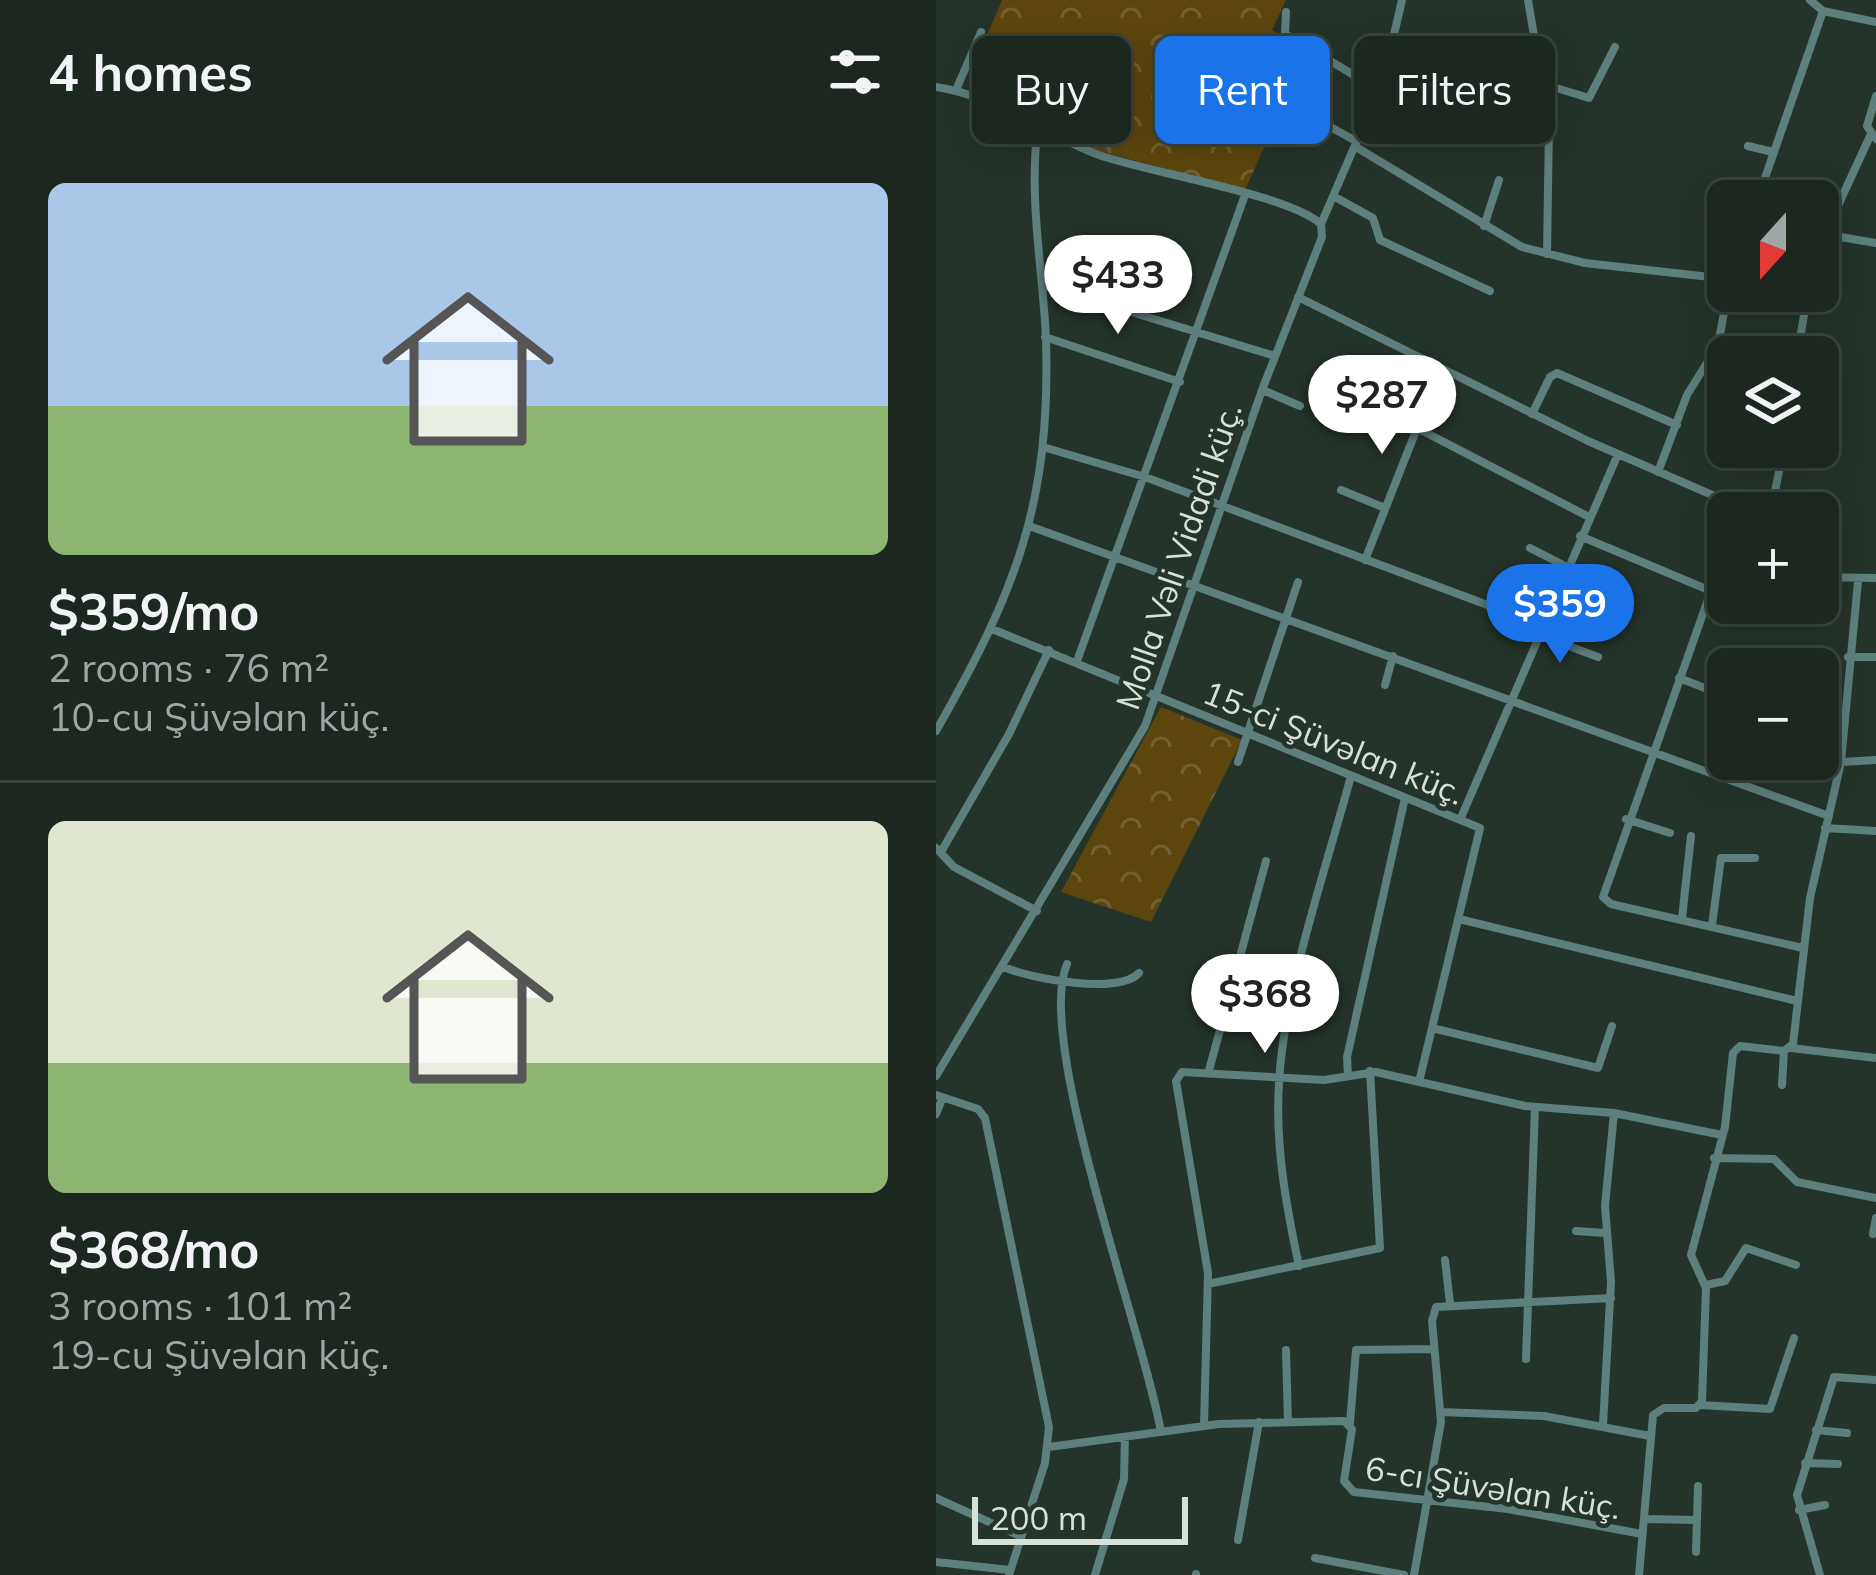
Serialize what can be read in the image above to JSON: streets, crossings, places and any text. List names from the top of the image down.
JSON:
{
  "streets": {
    "street": ["Molla Vəli Vidadi küç.", "15-ci Şüvəlan küç.", "6-cı Şüvəlan küç."]
  },
  "crossings": [
    ["Molla Vəli Vidadi küç.", "15-ci Şüvəlan küç."]
  ],
  "scale_bar": "200 m",
  "north": "bottom",
  "page": {
    "heading": "4 homes",
    "chip": ["Buy", "Rent", "Filters"],
    "list": [
      {
        "name": "$359/mo",
        "note": "2 rooms · 76 m² · 10-cu Şüvəlan küç."
      },
      {
        "name": "$368/mo",
        "note": "3 rooms · 101 m² · 19-cu Şüvəlan küç."
      }
    ],
    "map_buttons": ["+", "−"],
    "price": [
      "$433",
      "$287",
      "$359",
      "$368"
    ],
    "scale": "200 m"
  }
}
